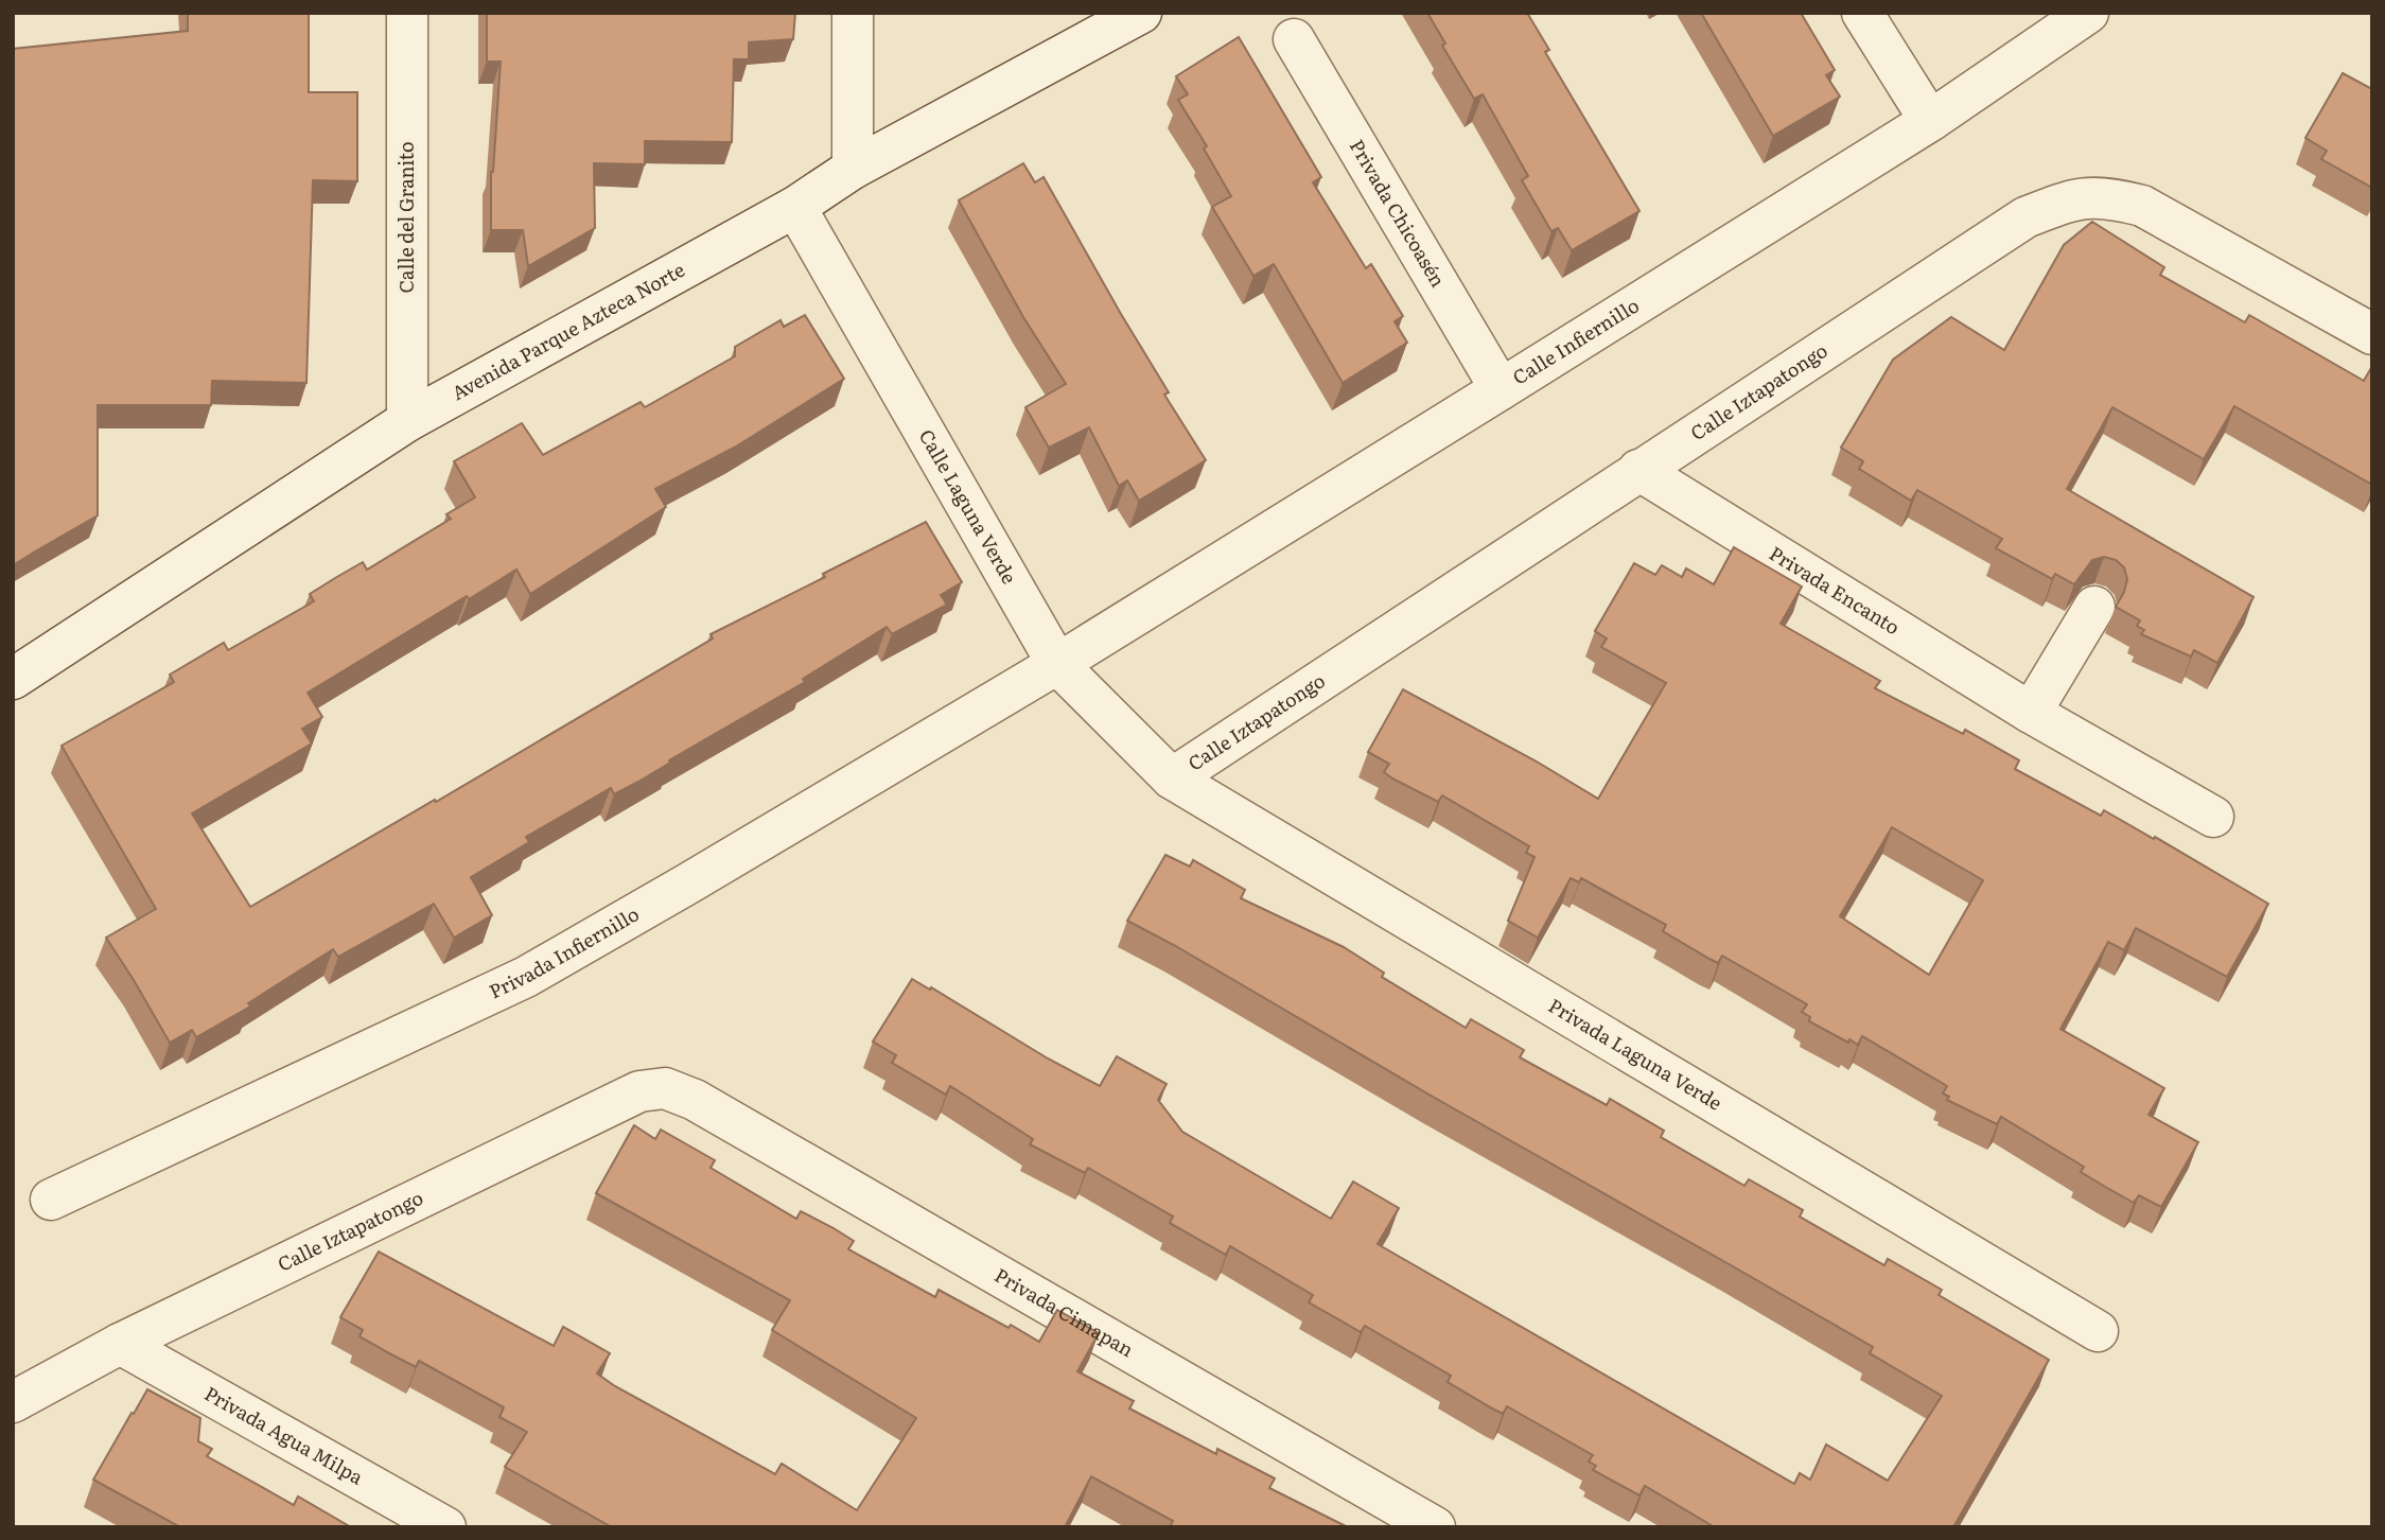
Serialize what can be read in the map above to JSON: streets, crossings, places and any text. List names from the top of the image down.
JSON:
{
  "streets": {
    "street": [
      "Privada Chicoasén",
      "Calle del Granito",
      "Avenida Parque Azteca Norte",
      "Calle Infiernillo",
      "Calle Iztapatongo",
      "Calle Laguna Verde",
      "Privada Encanto",
      "Privada Infiernillo",
      "Privada Laguna Verde",
      "Privada Cimapan",
      "Privada Agua Milpa"
    ]
  },
  "crossings": [
    ["Privada Chicoasén", "Calle Infiernillo"],
    ["Calle del Granito", "Avenida Parque Azteca Norte"],
    ["Avenida Parque Azteca Norte", "Calle Laguna Verde"],
    ["Calle Infiernillo", "Calle Laguna Verde"],
    ["Calle Infiernillo", "Privada Infiernillo"],
    ["Calle Iztapatongo", "Calle Laguna Verde"],
    ["Calle Iztapatongo", "Privada Encanto"],
    ["Calle Iztapatongo", "Privada Laguna Verde"],
    ["Calle Iztapatongo", "Privada Cimapan"],
    ["Calle Iztapatongo", "Privada Agua Milpa"],
    ["Calle Laguna Verde", "Privada Infiernillo"],
    ["Calle Laguna Verde", "Privada Laguna Verde"]
  ]
}
